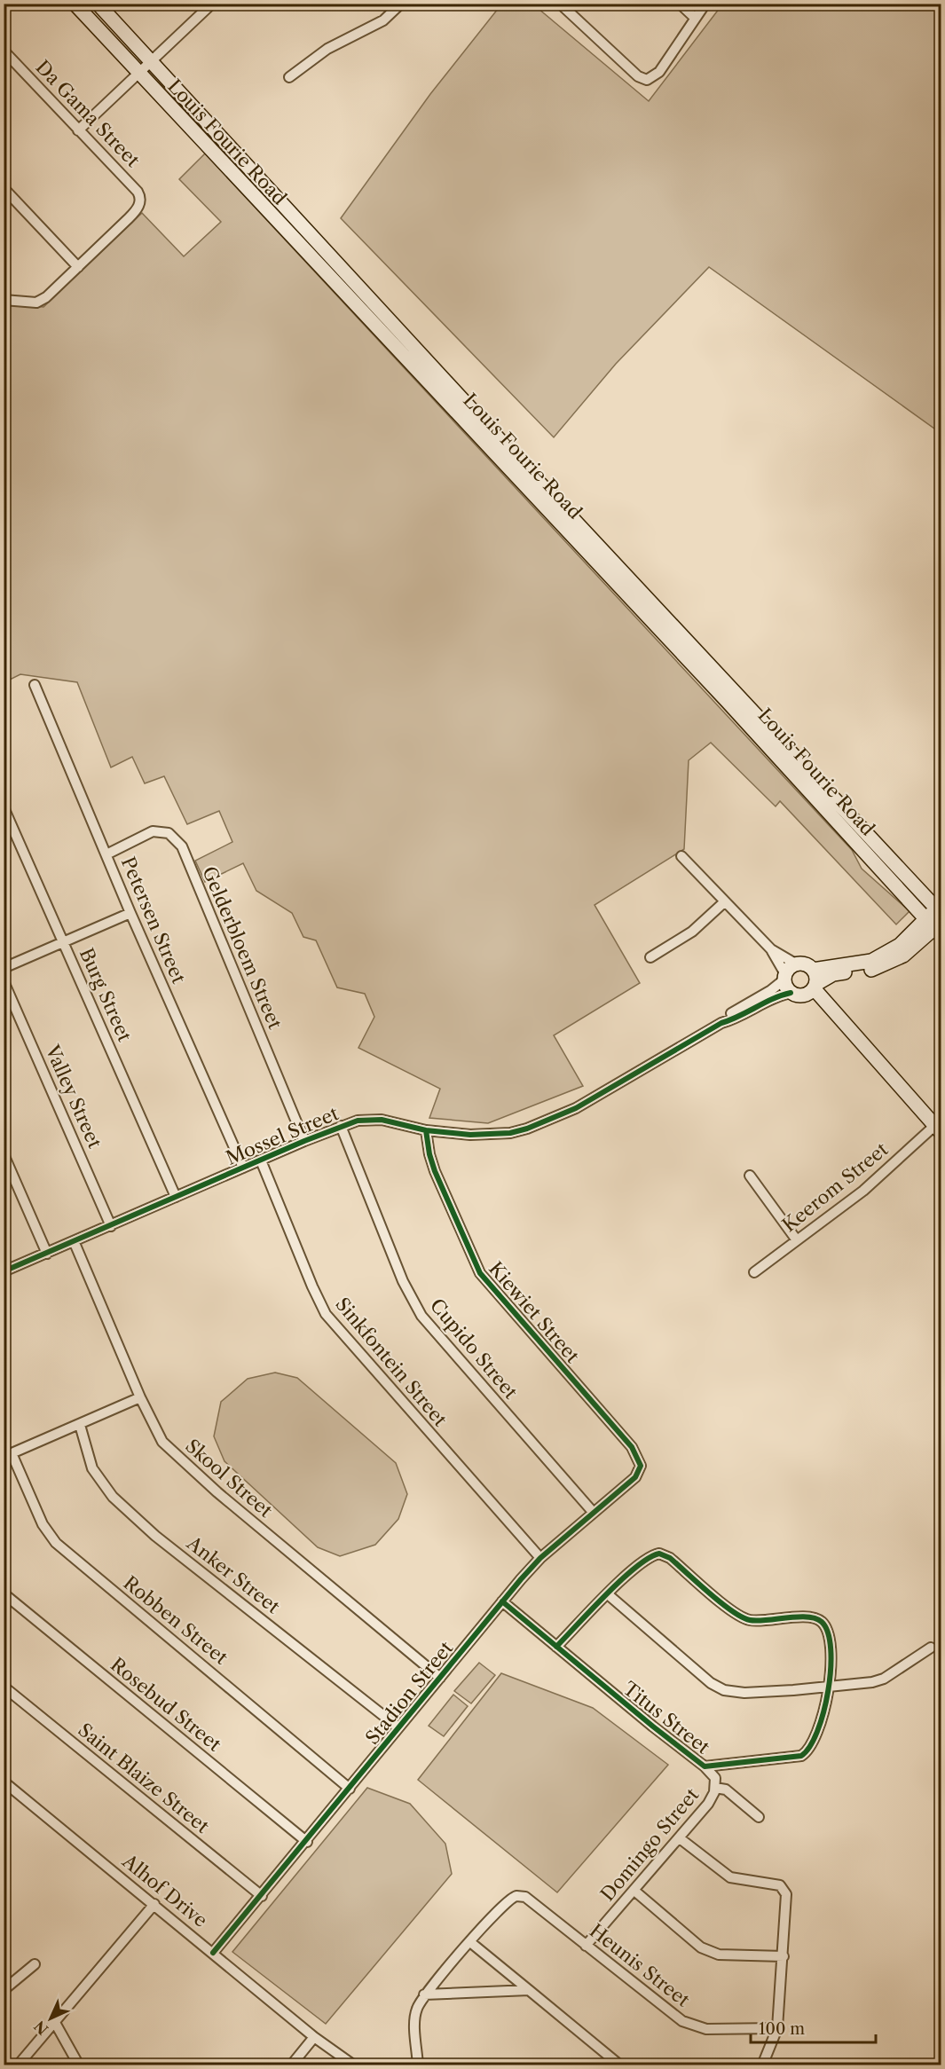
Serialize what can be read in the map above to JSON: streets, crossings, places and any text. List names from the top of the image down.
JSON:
{
  "streets": {
    "main road": ["Louis Fourie Road"],
    "street": [
      "Da Gama Street",
      "Petersen Street",
      "Gelderbloem Street",
      "Burg Street",
      "Valley Street",
      "Mossel Street",
      "Keerom Street",
      "Kiewiet Street",
      "Cupido Street",
      "Sinkfontein Street",
      "Skool Street",
      "Anker Street",
      "Robben Street",
      "Stadion Street",
      "Rosebud Street",
      "Titus Street",
      "Saint Blaize Street",
      "Domingo Street",
      "Alhof Drive",
      "Heunis Street"
    ]
  },
  "crossings": [
    ["Petersen Street", "Gelderbloem Street"],
    ["Petersen Street", "Mossel Street"],
    ["Gelderbloem Street", "Mossel Street"],
    ["Burg Street", "Mossel Street"],
    ["Valley Street", "Mossel Street"],
    ["Mossel Street", "Kiewiet Street"],
    ["Mossel Street", "Cupido Street"],
    ["Mossel Street", "Sinkfontein Street"],
    ["Mossel Street", "Skool Street"],
    ["Kiewiet Street", "Stadion Street"],
    ["Cupido Street", "Stadion Street"],
    ["Sinkfontein Street", "Stadion Street"],
    ["Skool Street", "Stadion Street"],
    ["Anker Street", "Stadion Street"],
    ["Robben Street", "Stadion Street"],
    ["Stadion Street", "Rosebud Street"],
    ["Stadion Street", "Titus Street"],
    ["Stadion Street", "Saint Blaize Street"],
    ["Stadion Street", "Alhof Drive"],
    ["Titus Street", "Domingo Street"],
    ["Domingo Street", "Heunis Street"]
  ],
  "scale_bar": "100 m",
  "north": "bottom left"
}
